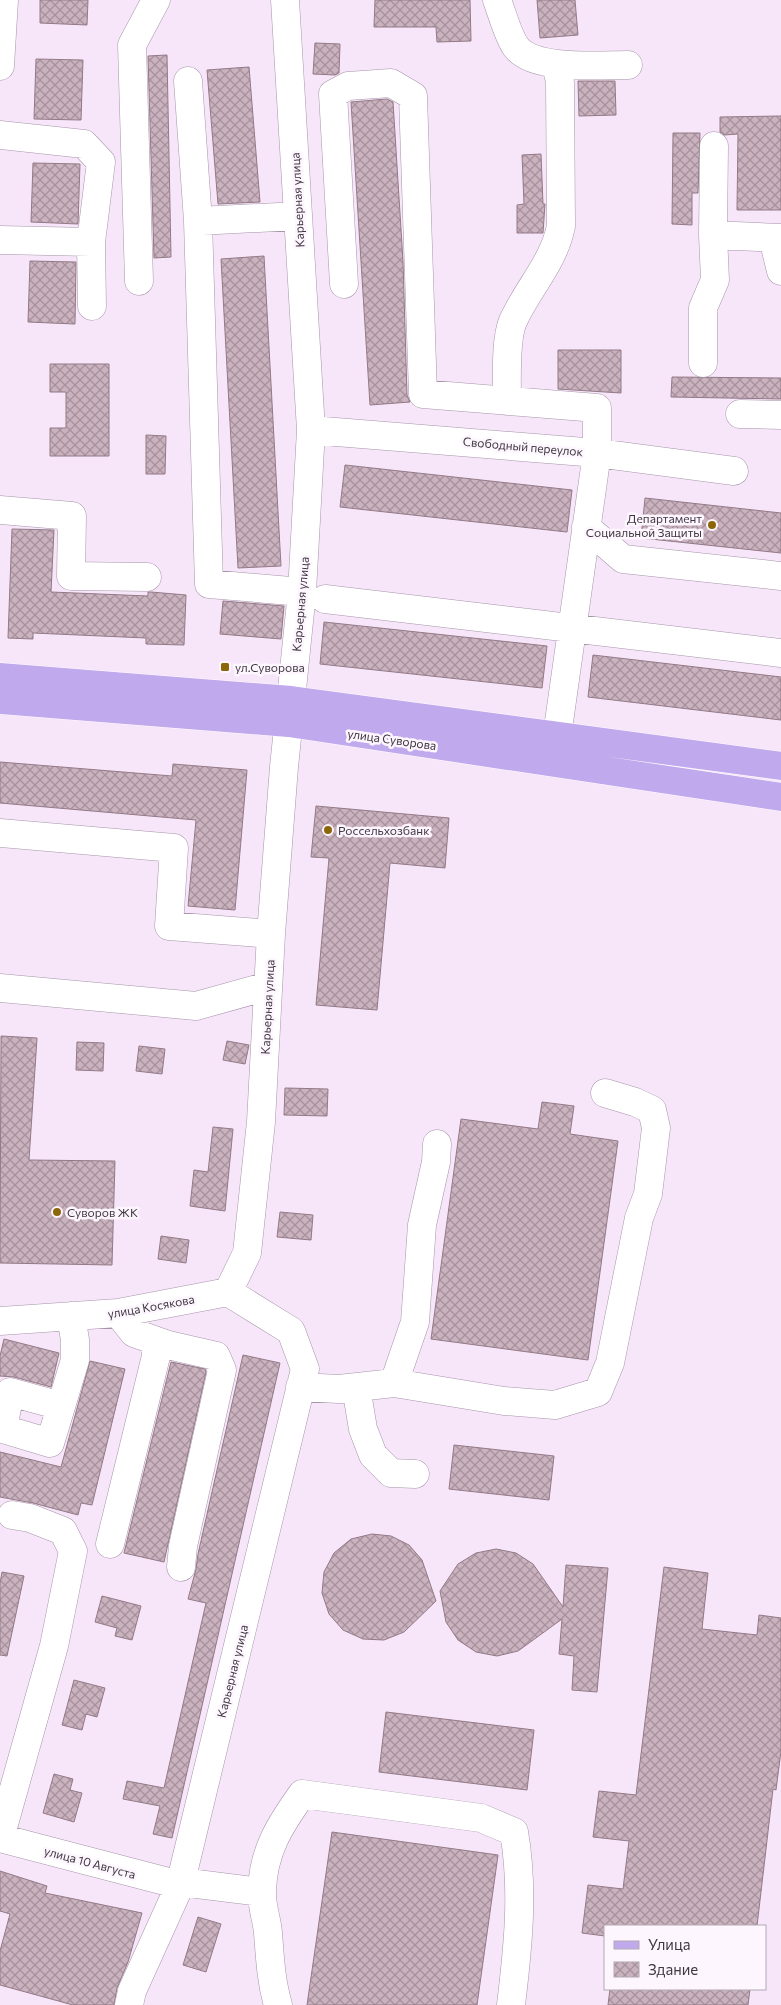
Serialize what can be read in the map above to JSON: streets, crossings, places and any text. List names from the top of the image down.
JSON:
{
  "streets": {
    "main road": ["улица Суворова"],
    "street": [
      "Карьерная улица",
      "Свободный переулок",
      "улица Косякова",
      "улица 10 Августа"
    ]
  },
  "crossings": [
    ["Карьерная улица", "Свободный переулок"],
    ["Карьерная улица", "улица Суворова"],
    ["Карьерная улица", "улица Косякова"],
    ["Карьерная улица", "улица 10 Августа"]
  ],
  "places": {
    "other": ["Департамент Социальной Защиты", "Россельхозбанк", "Суворов ЖК"],
    "transit": ["ул.Суворова"]
  },
  "legend": ["Улица", "Здание"]
}
